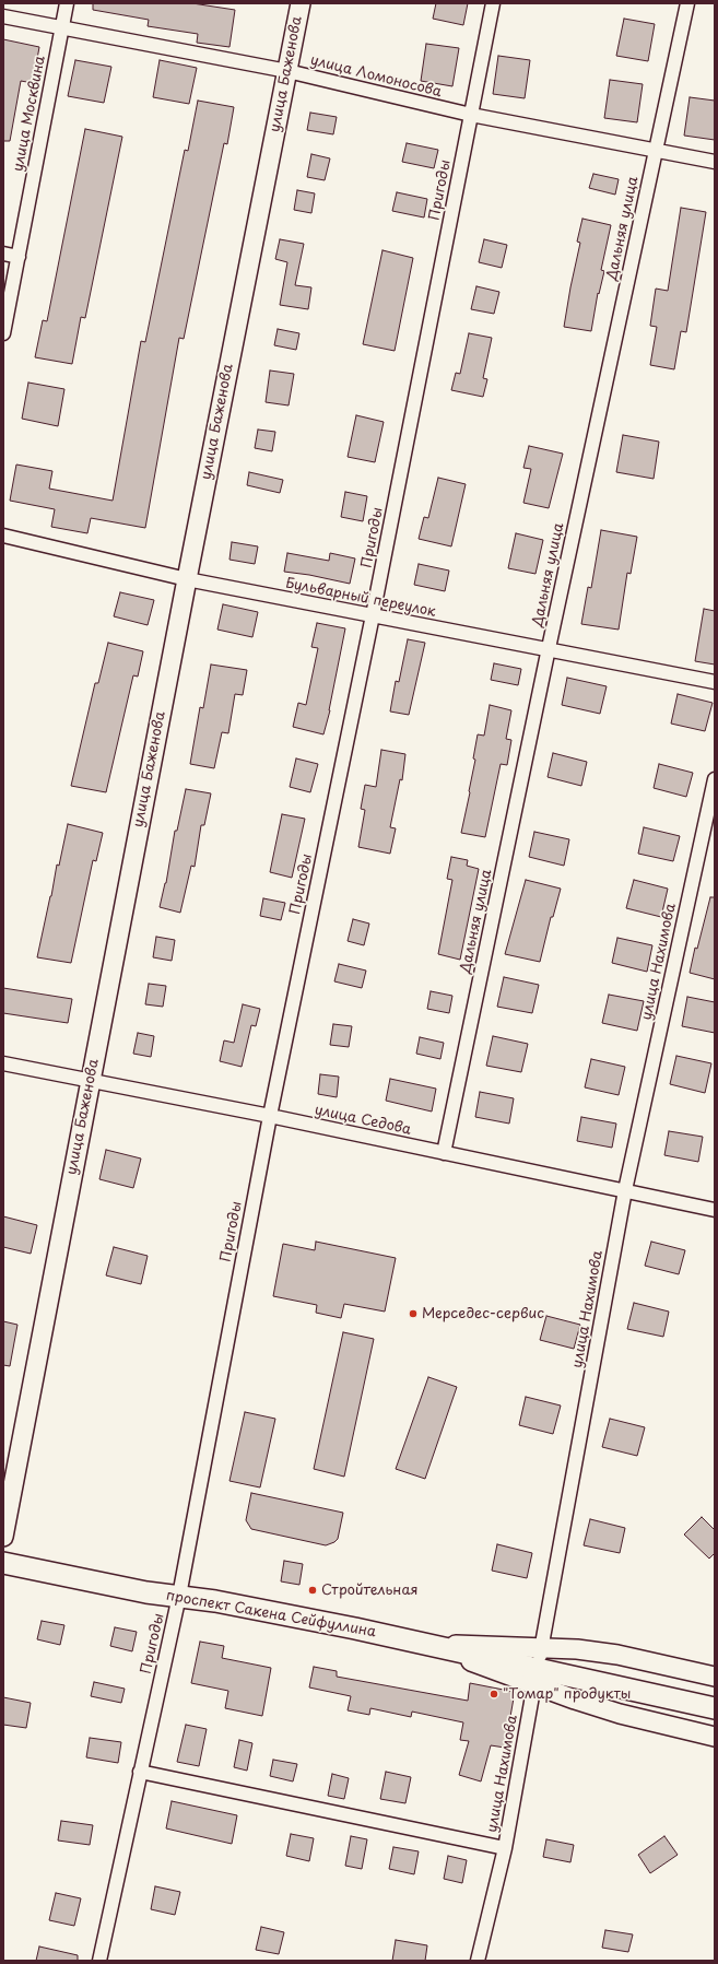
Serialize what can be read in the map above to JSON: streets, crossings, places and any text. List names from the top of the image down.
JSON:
{
  "streets": {
    "main road": ["проспект Сакена Сейфуллина"],
    "street": [
      "улица Баженова",
      "улица Ломоносова",
      "улица Москвина",
      "Пригоды",
      "Дальняя улица",
      "Бульварный переулок",
      "улица Нахимова",
      "улица Седова"
    ]
  },
  "crossings": [
    ["улица Баженова", "улица Ломоносова"],
    ["улица Баженова", "Бульварный переулок"],
    ["улица Баженова", "улица Седова"],
    ["улица Ломоносова", "улица Москвина"],
    ["улица Ломоносова", "Пригоды"],
    ["улица Ломоносова", "Дальняя улица"],
    ["Пригоды", "Бульварный переулок"],
    ["Пригоды", "улица Нахимова"],
    ["Пригоды", "улица Седова"],
    ["Пригоды", "проспект Сакена Сейфуллина"],
    ["Дальняя улица", "Бульварный переулок"],
    ["Дальняя улица", "улица Седова"],
    ["улица Нахимова", "улица Седова"],
    ["улица Нахимова", "проспект Сакена Сейфуллина"]
  ],
  "places": ["Мерседес-сервис", "Стройтельная", "\"Томар\" продукты"]
}
